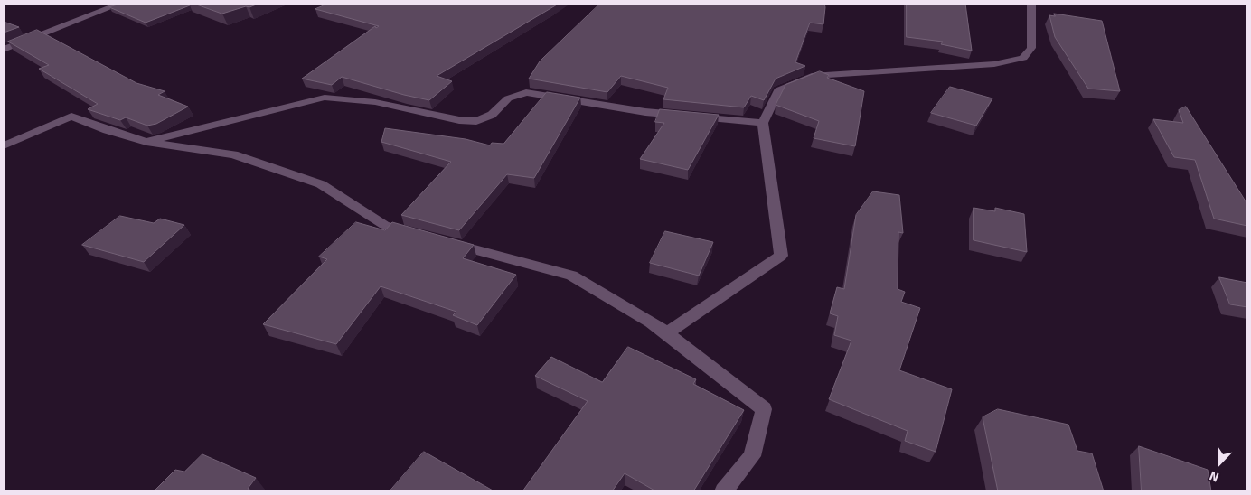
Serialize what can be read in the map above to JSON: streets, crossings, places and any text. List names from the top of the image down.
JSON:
{
  "north": "bottom"
}
